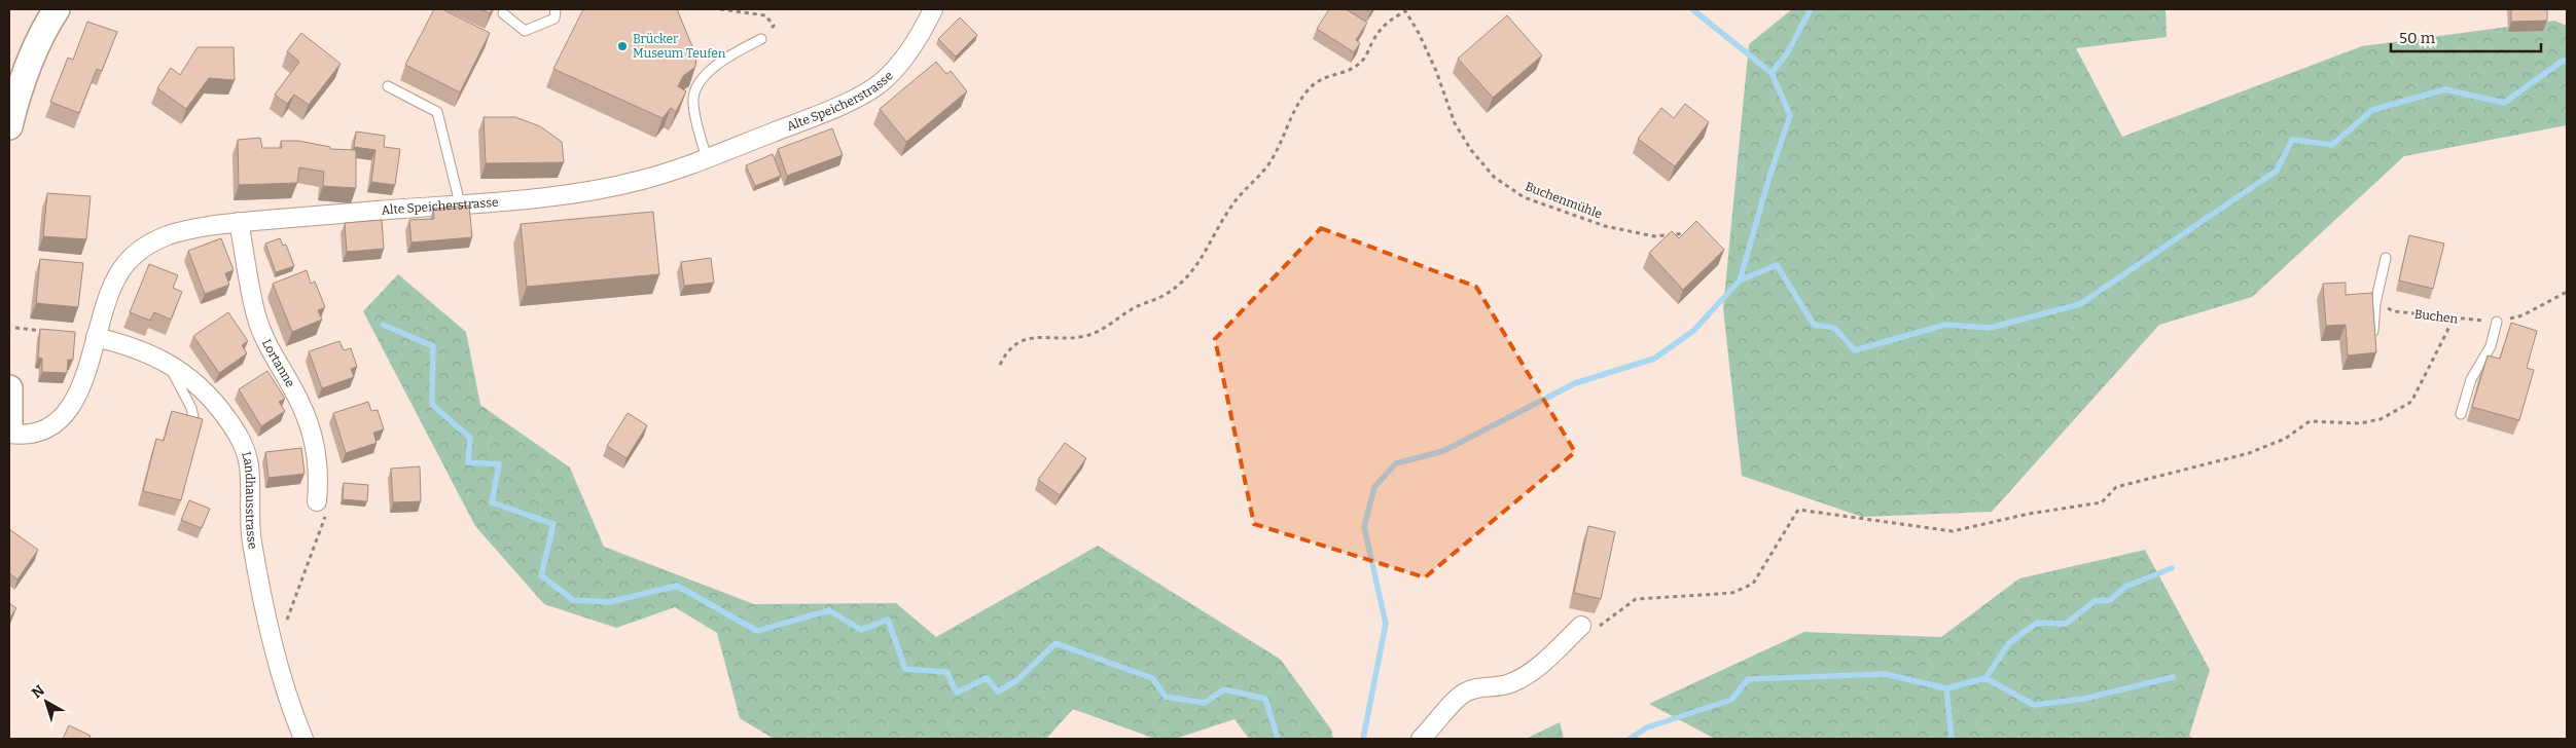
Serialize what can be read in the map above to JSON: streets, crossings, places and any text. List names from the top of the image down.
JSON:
{
  "streets": {
    "street": ["Alte Speicherstrasse", "Lortanne", "Landhausstrasse"],
    "path": ["Buchenmühle", "Buchen"]
  },
  "crossings": [
    ["Alte Speicherstrasse", "Lortanne"],
    ["Alte Speicherstrasse", "Landhausstrasse"]
  ],
  "places": ["Brücker Museum Teufen"],
  "scale_bar": "50 m",
  "north": "top left"
}
